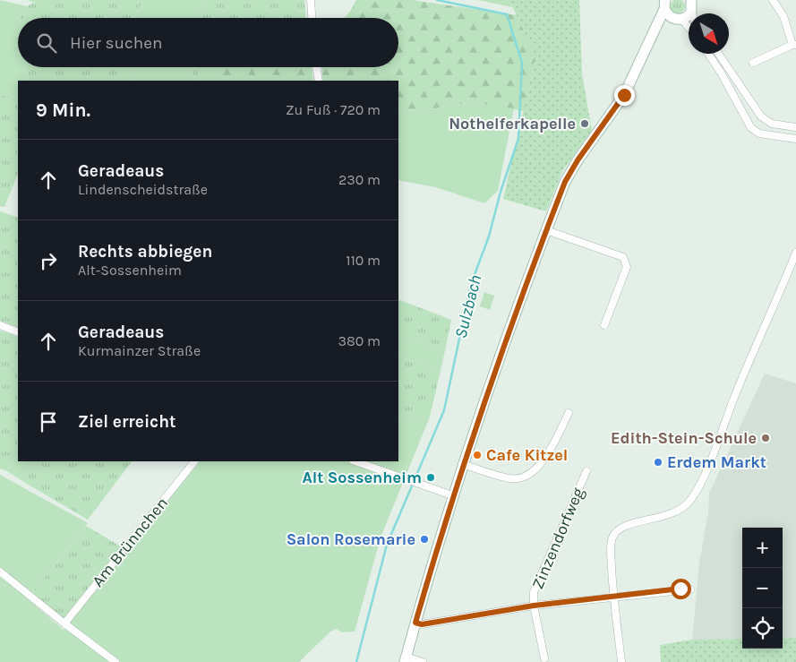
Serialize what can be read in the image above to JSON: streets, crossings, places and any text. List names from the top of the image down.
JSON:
{
  "streets": {
    "street": ["Zinzendorfweg", "Am Brünnchen"]
  },
  "water": ["Sulzbach"],
  "places": [
    "Nothelferkapelle",
    "Edith-Stein-Schule",
    "Cafe Kitzel",
    "Erdem Markt",
    "Alt Sossenheim",
    "Salon Rosemarie"
  ],
  "north": "bottom right",
  "page": {
    "search": "Hier suchen",
    "heading": ["9 Min.", "Zu Fuß · 720 m"],
    "list": [
      ["Geradeaus", "Lindenscheidstraße", "230 m"],
      ["Rechts abbiegen", "Alt-Sossenheim", "110 m"],
      ["Geradeaus", "Kurmainzer Straße", "380 m"],
      "Ziel erreicht"
    ],
    "map_buttons": ["+", "−"]
  }
}
